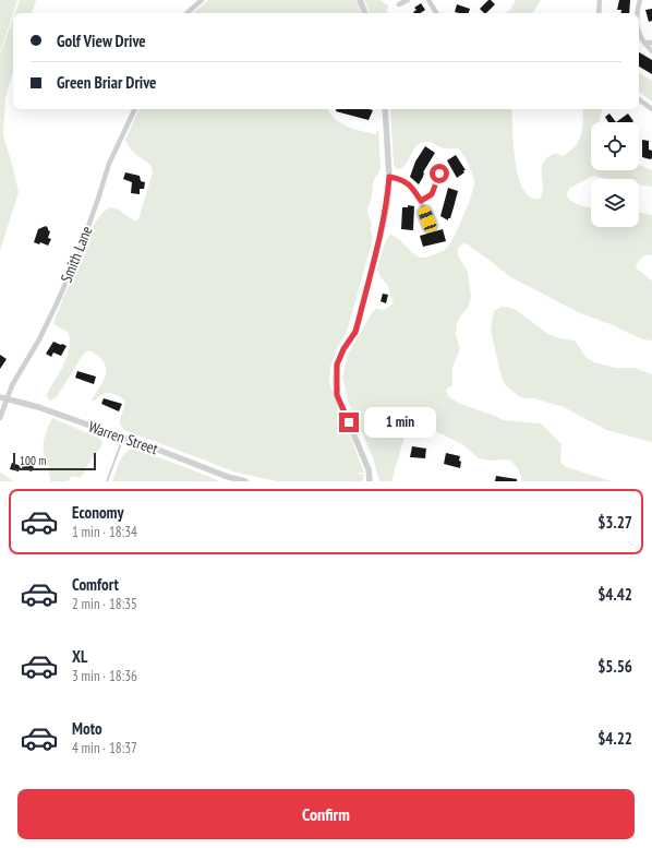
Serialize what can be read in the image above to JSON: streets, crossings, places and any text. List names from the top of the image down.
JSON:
{
  "streets": {
    "street": ["Smith Lane", "Warren Street"]
  },
  "crossings": [
    ["Smith Lane", "Warren Street"]
  ],
  "scale_bar": "100 m",
  "page": {
    "banner": ["Golf View Drive", "Green Briar Drive"],
    "bubble": "1 min",
    "scale": "100 m",
    "list": [
      {
        "name": "Economy",
        "note": "1 min · 18:34",
        "value": "$3.27"
      },
      {
        "name": "Comfort",
        "note": "2 min · 18:35",
        "value": "$4.42"
      },
      {
        "name": "XL",
        "note": "3 min · 18:36",
        "value": "$5.56"
      },
      {
        "name": "Moto",
        "note": "4 min · 18:37",
        "value": "$4.22"
      }
    ],
    "buttons": "Confirm"
  }
}
